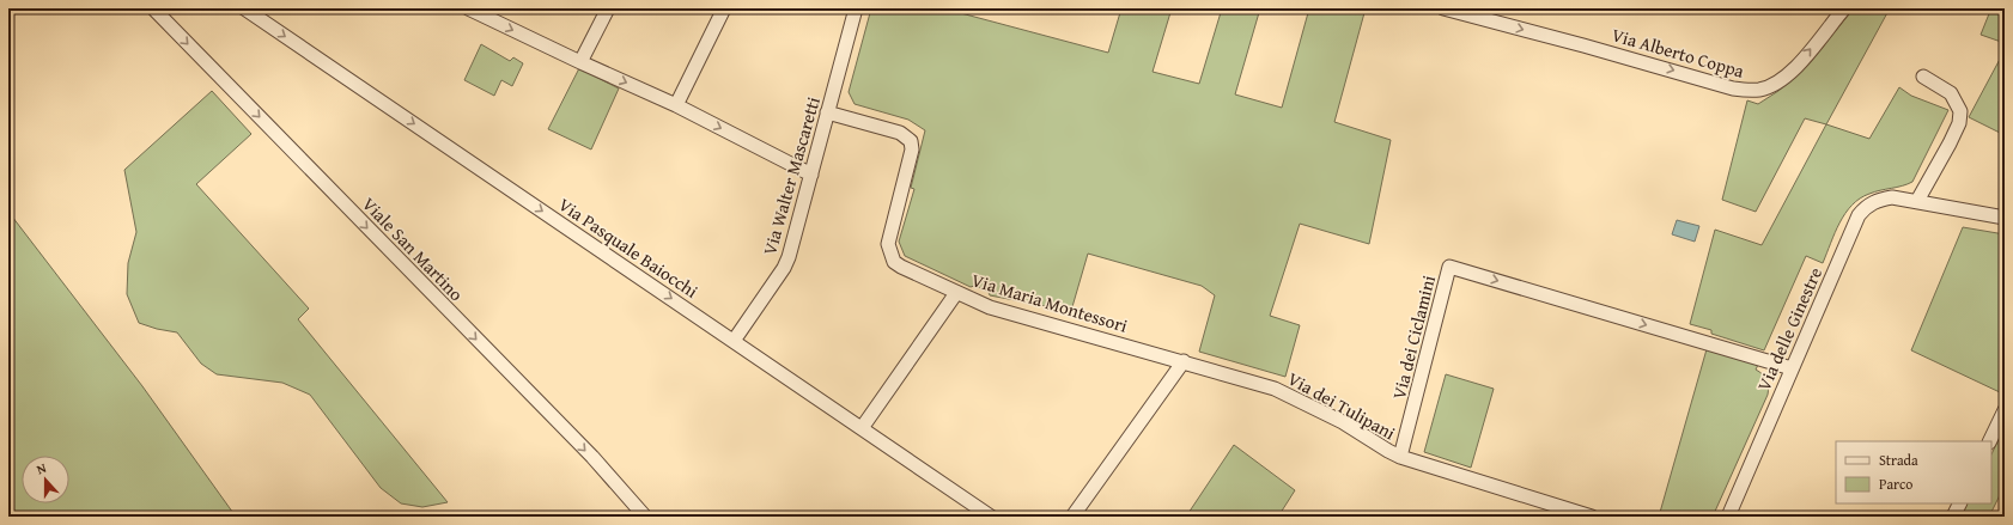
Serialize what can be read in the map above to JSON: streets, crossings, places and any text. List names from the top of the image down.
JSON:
{
  "streets": {
    "street": [
      "Via Alberto Coppa",
      "Via Walter Mascaretti",
      "Via Pasquale Baiocchi",
      "Viale San Martino",
      "Via Maria Montessori",
      "Via delle Ginestre",
      "Via dei Ciclamini",
      "Via dei Tulipani"
    ]
  },
  "crossings": [
    ["Via Walter Mascaretti", "Via Pasquale Baiocchi"],
    ["Via Walter Mascaretti", "Via Maria Montessori"],
    ["Via Maria Montessori", "Via dei Tulipani"],
    ["Via delle Ginestre", "Via dei Ciclamini"],
    ["Via dei Ciclamini", "Via dei Tulipani"]
  ],
  "one_way": ["Via Alberto Coppa", "Via Pasquale Baiocchi", "Viale San Martino"],
  "legend": ["Strada", "Parco"],
  "north": "top"
}
